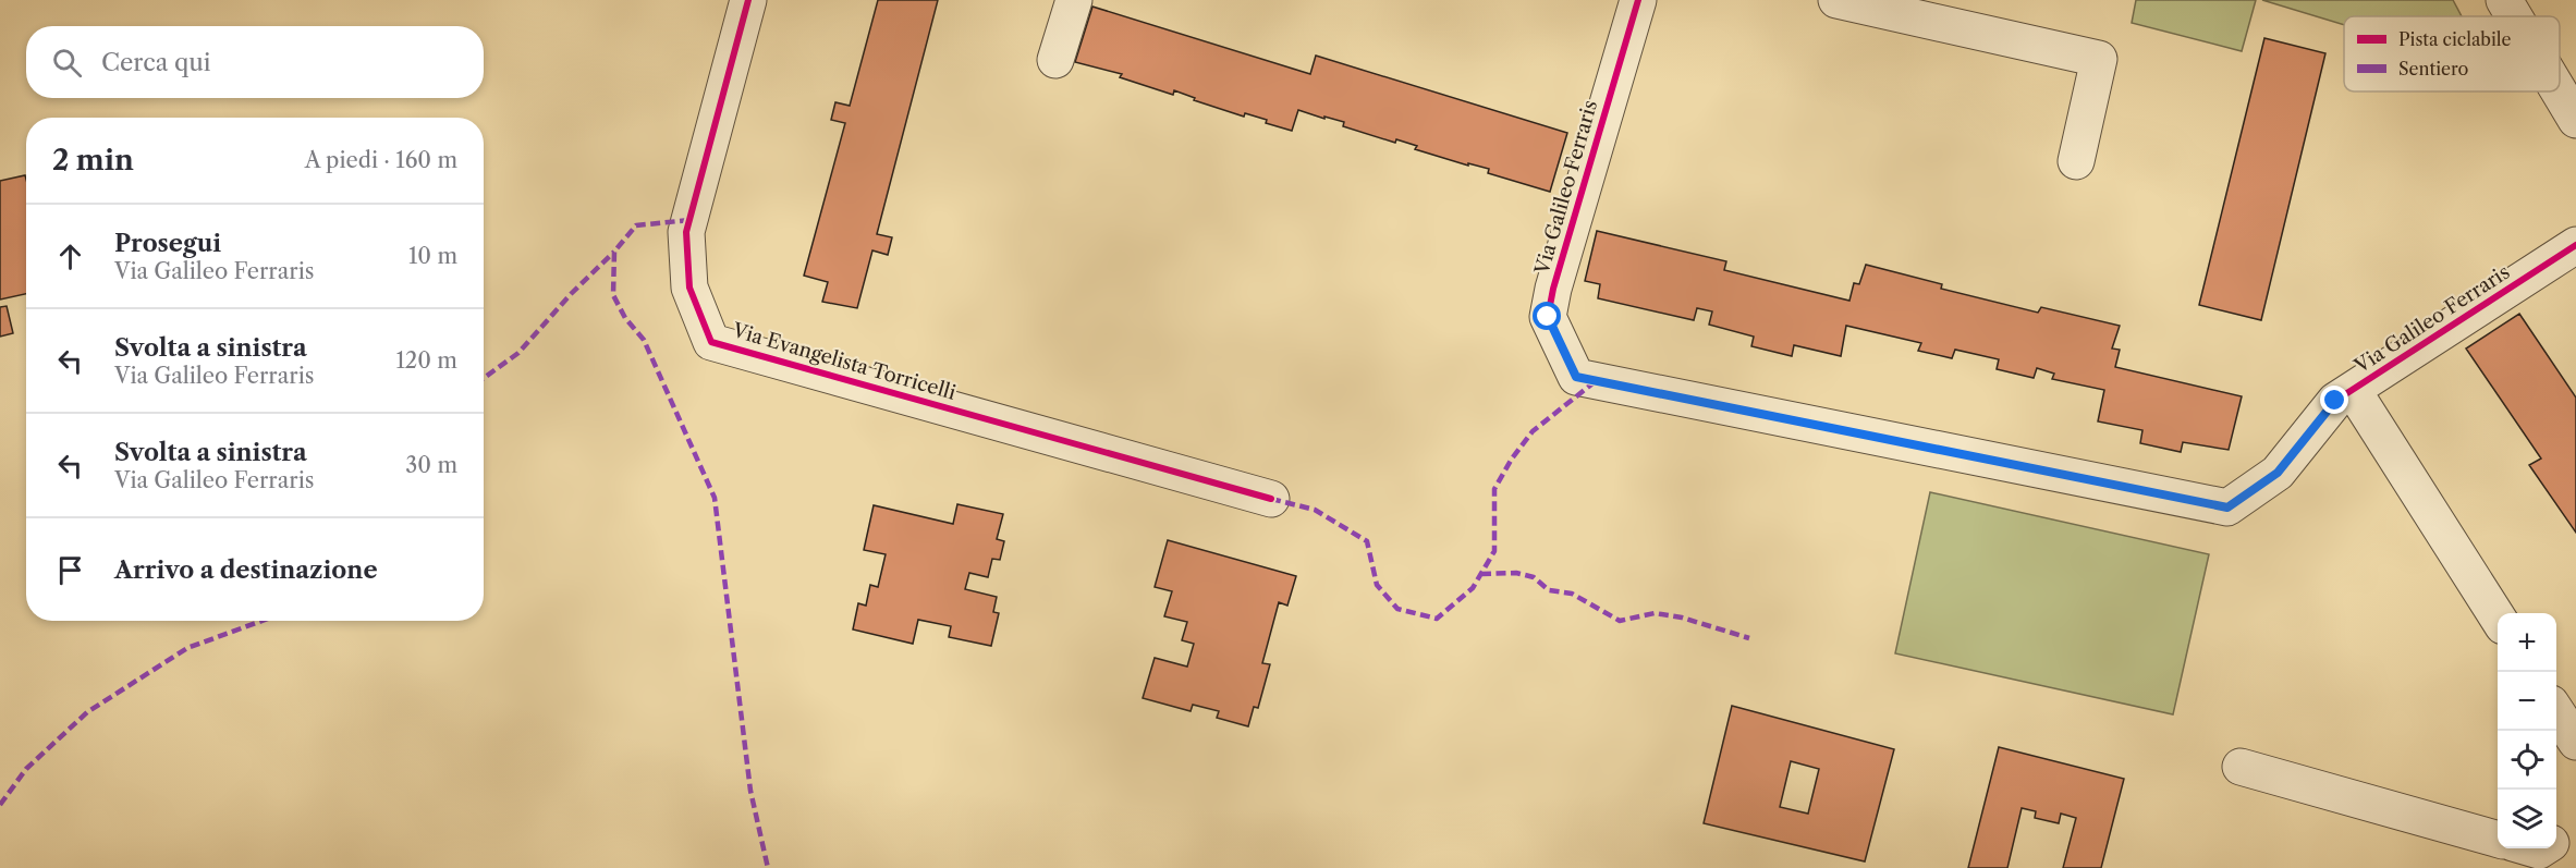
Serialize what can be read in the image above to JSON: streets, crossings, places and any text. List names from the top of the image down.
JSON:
{
  "streets": {
    "street": ["Via Galileo Ferraris", "Via Evangelista Torricelli"]
  },
  "legend": ["Pista ciclabile", "Sentiero"],
  "page": {
    "search": "Cerca qui",
    "heading": ["2 min", "A piedi · 160 m"],
    "list": [
      ["Prosegui", "Via Galileo Ferraris", "10 m"],
      ["Svolta a sinistra", "Via Galileo Ferraris", "120 m"],
      ["Svolta a sinistra", "Via Galileo Ferraris", "30 m"],
      "Arrivo a destinazione"
    ],
    "map_buttons": ["+", "−"]
  }
}
